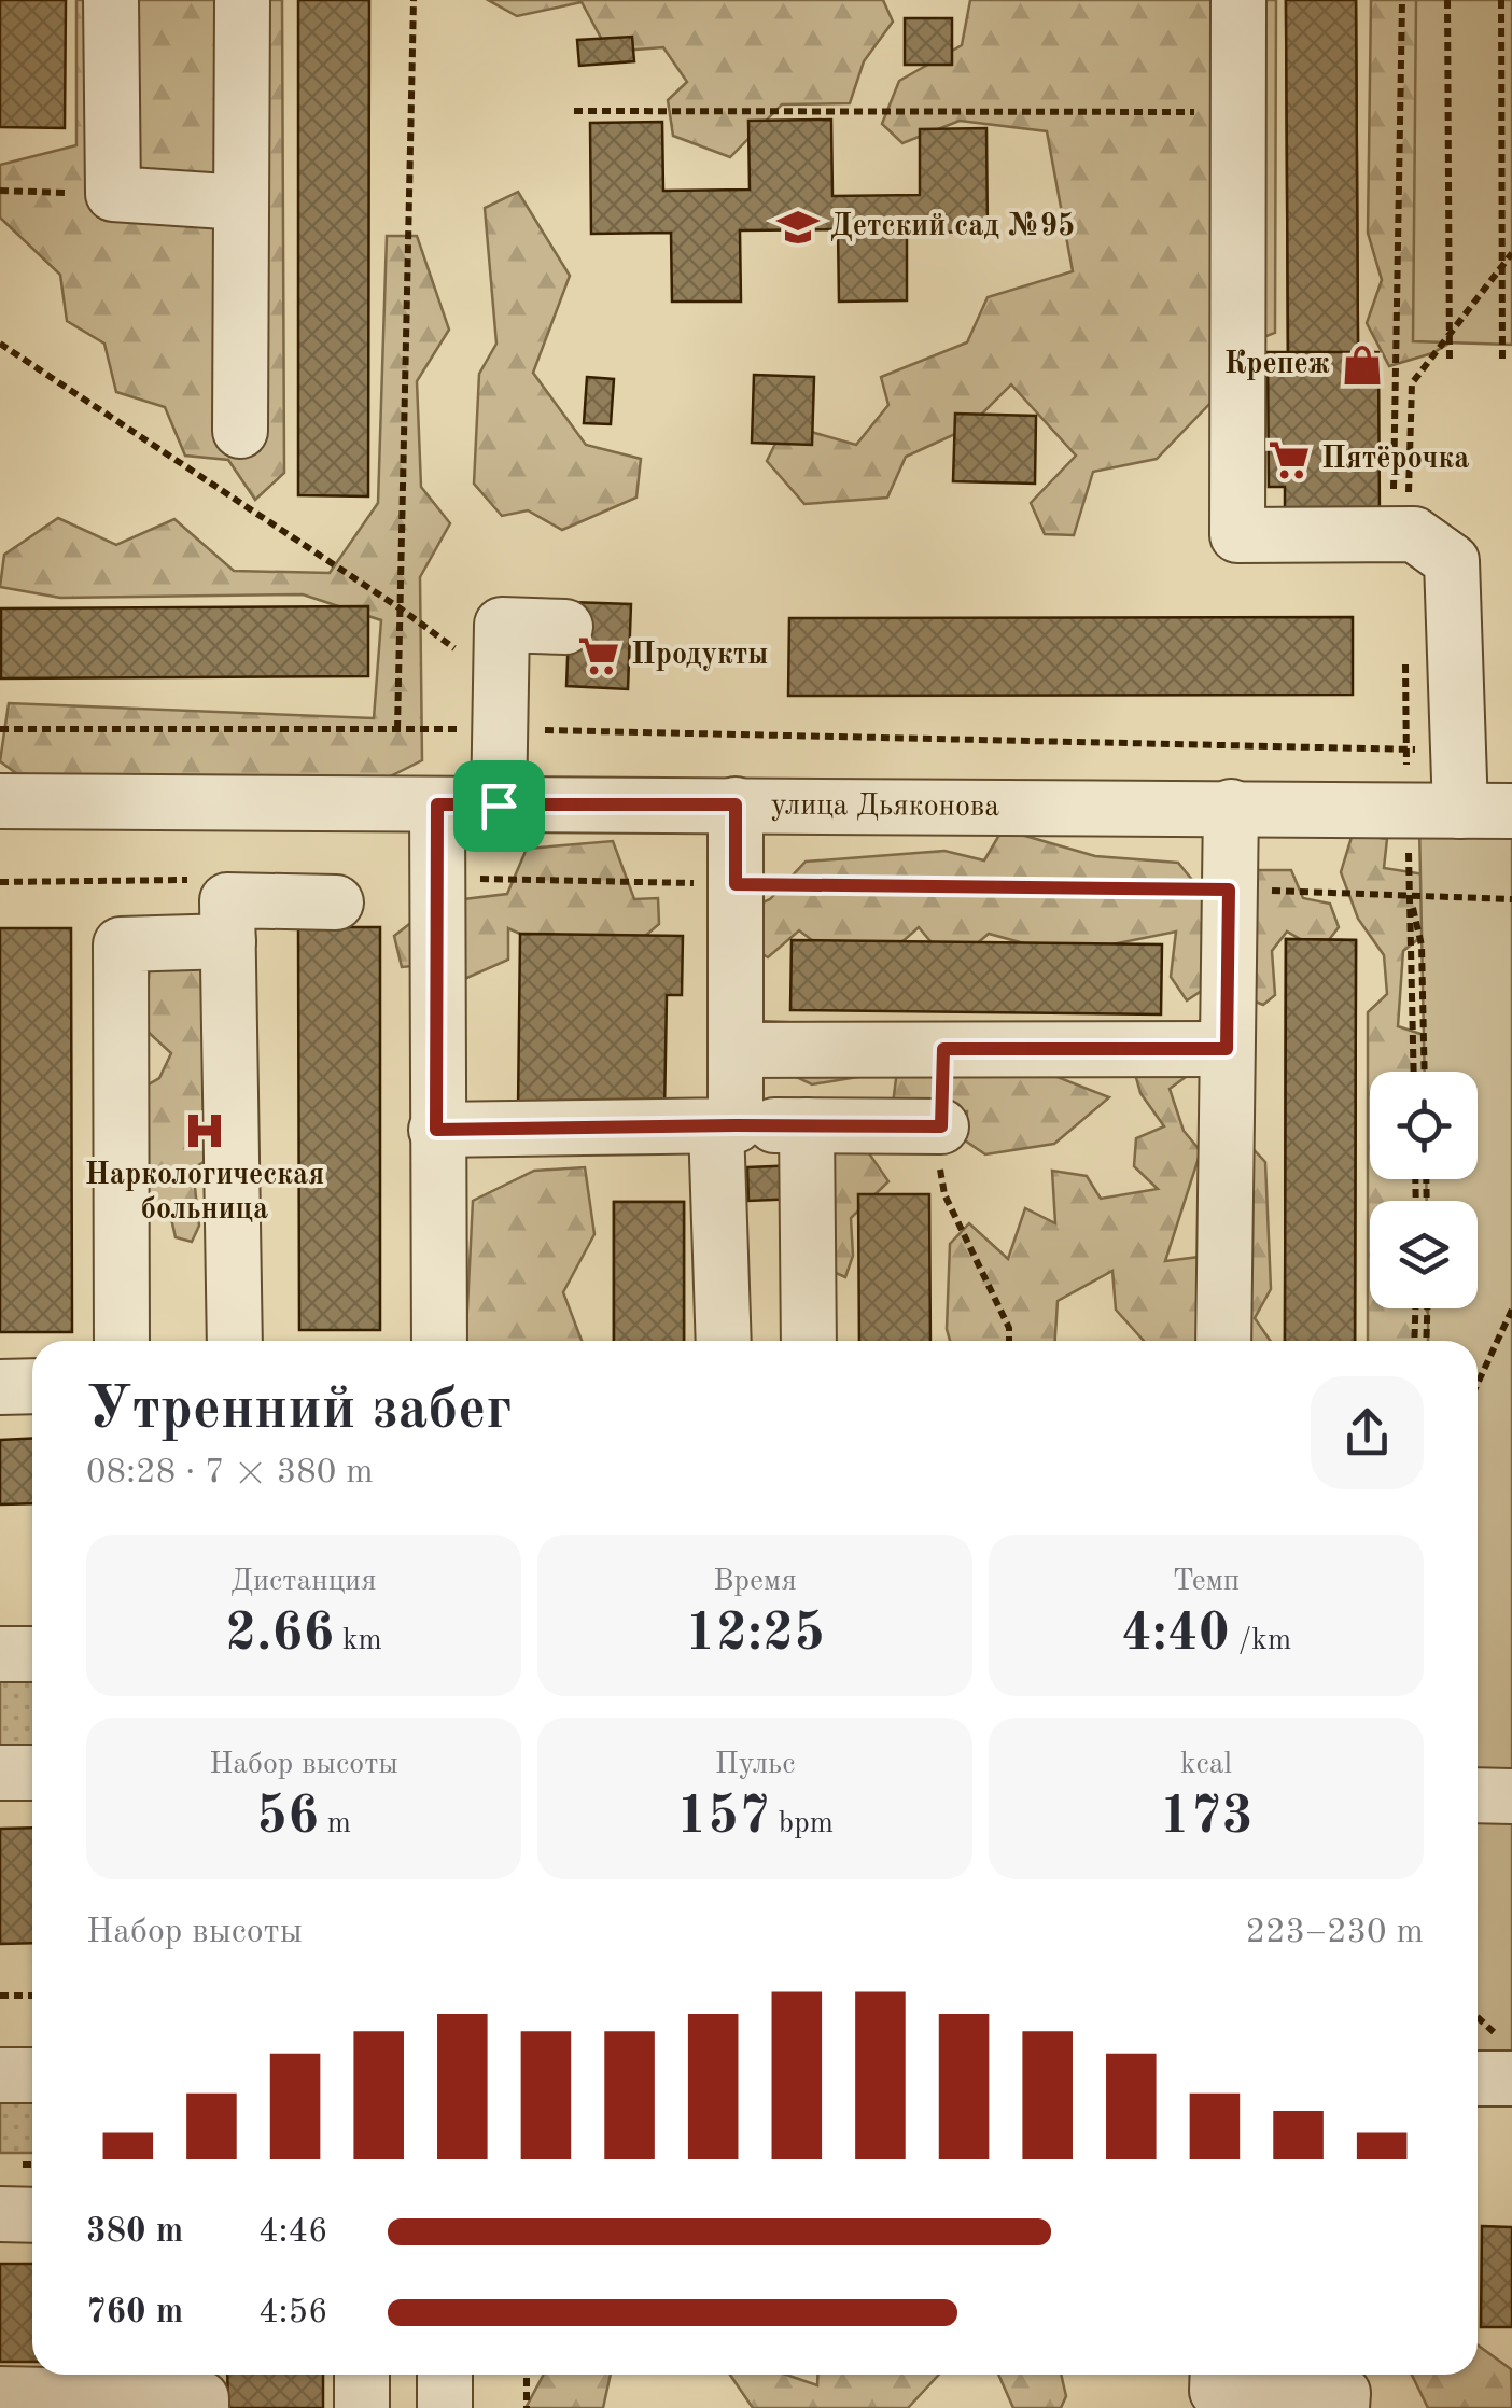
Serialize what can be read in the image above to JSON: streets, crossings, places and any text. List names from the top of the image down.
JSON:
{
  "streets": {
    "street": ["улица Дьяконова"]
  },
  "places": {
    "school or university": ["Детский сад №95"],
    "shop": ["Крепеж"],
    "supermarket": ["Пятёрочка", "Продукты"],
    "hospital": ["Наркологическая больница"]
  },
  "page": {
    "heading": ["Утренний забег", "08:28 · 7 × 380 m"],
    "stats": [
      ["Дистанция", "2.66 km"],
      ["Время", "12:25"],
      ["Темп", "4:40 /km"],
      ["Набор высоты", "56 m"],
      ["Пульс", "157 bpm"],
      ["kcal", "173"]
    ],
    "chart": ["Набор высоты", "223–230 m"],
    "list": [
      {
        "name": "380 m",
        "note": "4:46"
      },
      {
        "name": "760 m",
        "note": "4:56"
      }
    ]
  }
}
